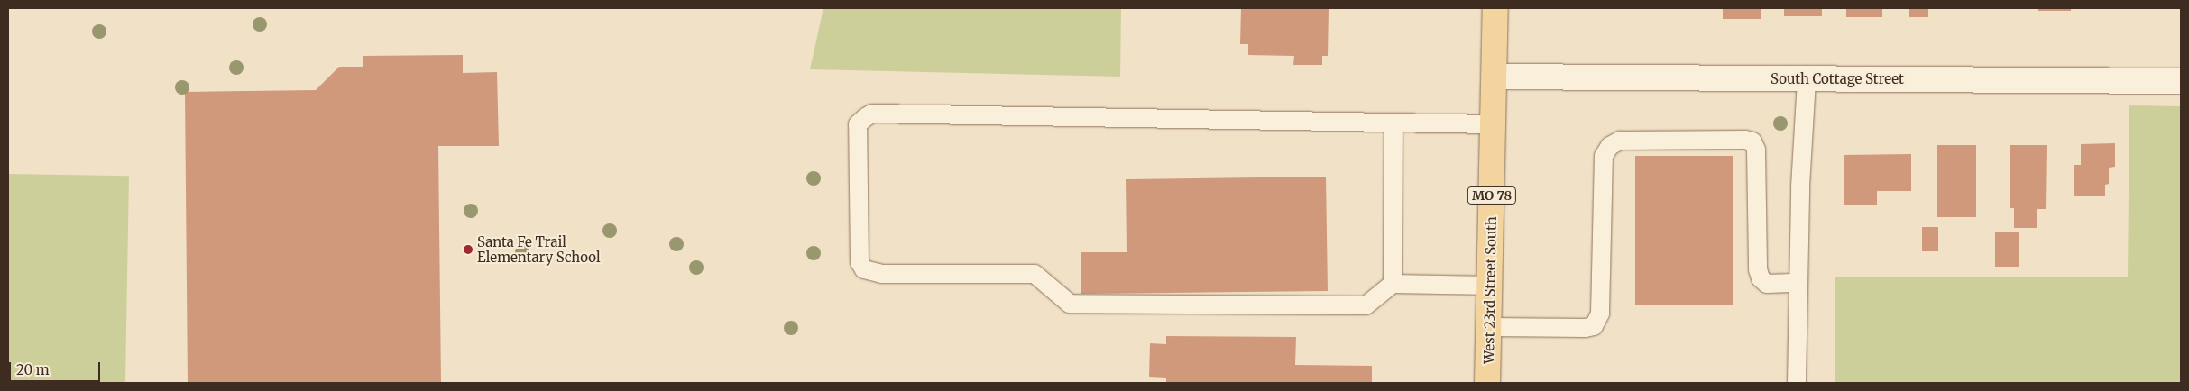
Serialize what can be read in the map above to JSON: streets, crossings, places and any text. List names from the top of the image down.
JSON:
{
  "streets": {
    "main road": ["MO 78", "West 23rd Street South"],
    "street": ["South Cottage Street"]
  },
  "crossings": [
    ["South Cottage Street", "West 23rd Street South"]
  ],
  "places": ["Santa Fe Trail Elementary School"],
  "scale_bar": "20 m"
}
